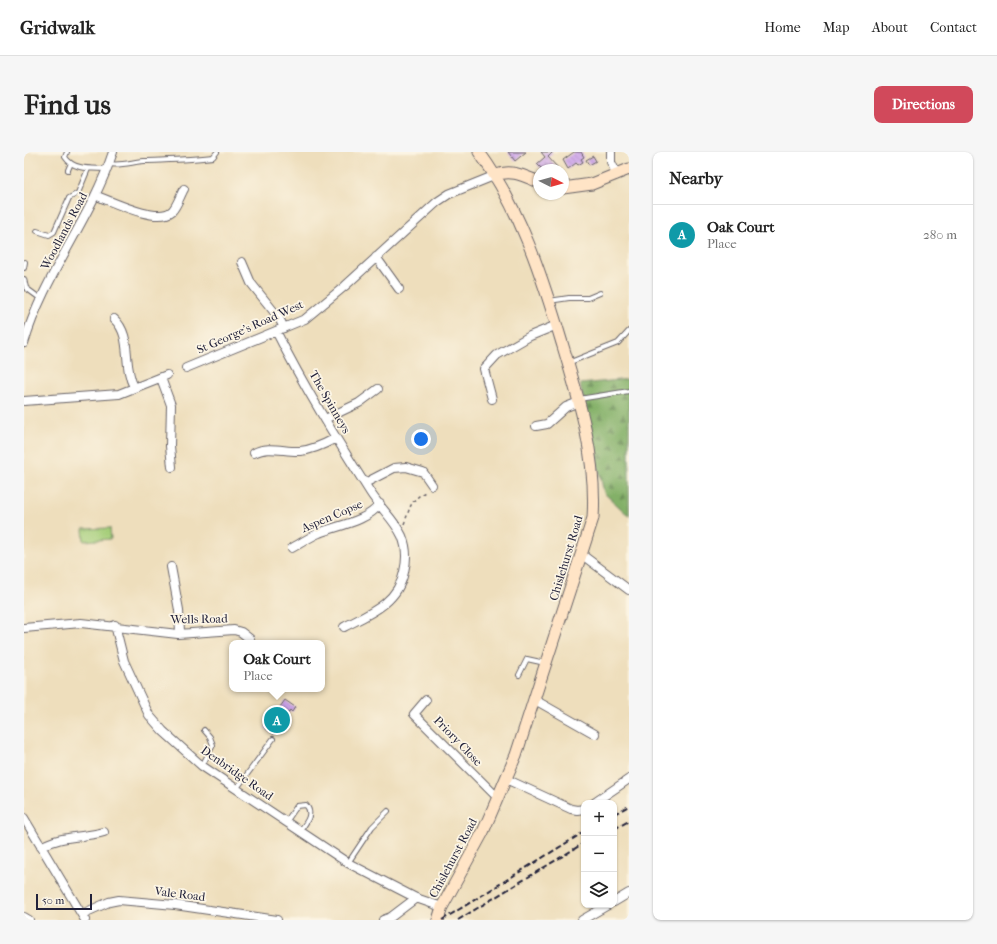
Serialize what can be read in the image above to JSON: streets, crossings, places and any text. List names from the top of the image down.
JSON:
{
  "streets": {
    "main road": ["Chislehurst Road"],
    "street": [
      "Woodlands Road",
      "St George's Road West",
      "The Spinneys",
      "Aspen Copse",
      "Wells Road",
      "Priory Close",
      "Denbridge Road",
      "Vale Road"
    ]
  },
  "crossings": [
    ["St George's Road West", "The Spinneys"],
    ["St George's Road West", "Chislehurst Road"],
    ["The Spinneys", "Aspen Copse"],
    ["Chislehurst Road", "Priory Close"],
    ["Chislehurst Road", "Denbridge Road"],
    ["Wells Road", "Denbridge Road"]
  ],
  "scale_bar": "50 m",
  "north": "right",
  "page": {
    "header": "Gridwalk",
    "nav": [
      "Home",
      "Map",
      "About",
      "Contact"
    ],
    "buttons": "Directions",
    "title": "Find us",
    "heading": "Nearby",
    "list": [
      {
        "mark": "A",
        "name": "Oak Court",
        "note": "Place",
        "value": "280 m"
      }
    ],
    "popup": ["Oak Court", "Place"],
    "pins": "A",
    "map_buttons": ["+", "−"],
    "scale": "50 m"
  }
}
